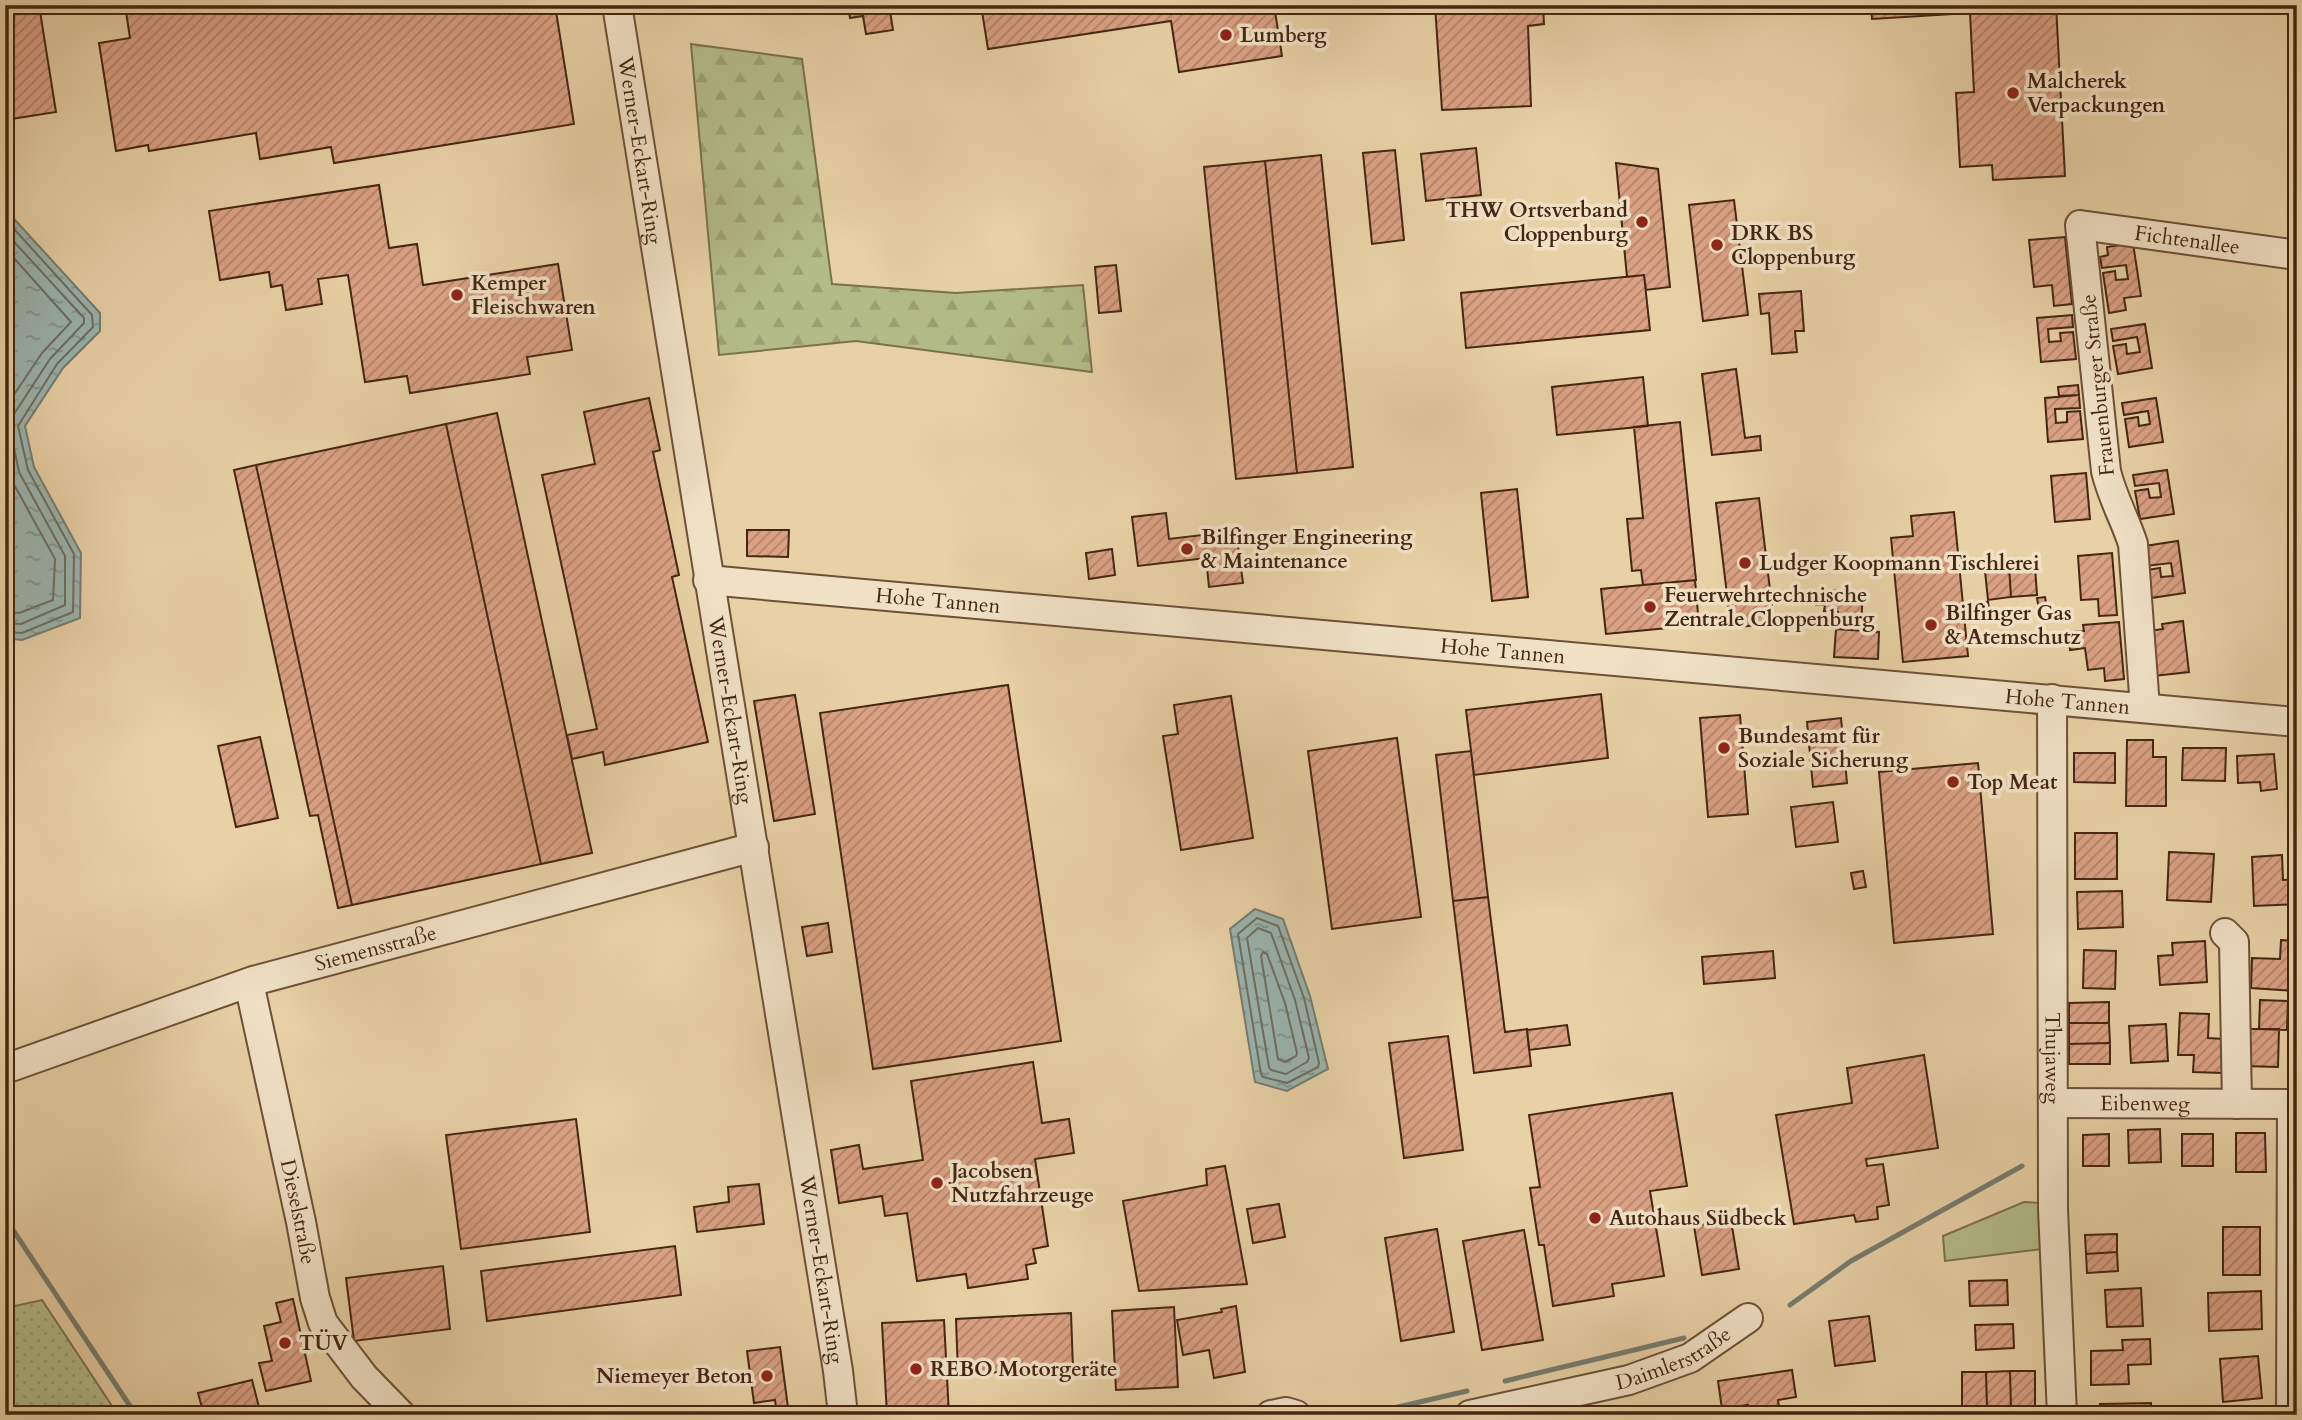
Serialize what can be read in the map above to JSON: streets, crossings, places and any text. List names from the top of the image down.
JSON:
{
  "streets": {
    "street": [
      "Werner-Eckart-Ring",
      "Fichtenallee",
      "Frauenburger Straße",
      "Hohe Tannen",
      "Siemensstraße",
      "Thujaweg",
      "Eibenweg",
      "Dieselstraße",
      "Daimlerstraße"
    ]
  },
  "crossings": [
    ["Werner-Eckart-Ring", "Hohe Tannen"],
    ["Werner-Eckart-Ring", "Siemensstraße"],
    ["Fichtenallee", "Frauenburger Straße"],
    ["Frauenburger Straße", "Hohe Tannen"],
    ["Hohe Tannen", "Thujaweg"],
    ["Siemensstraße", "Dieselstraße"],
    ["Thujaweg", "Eibenweg"]
  ],
  "places": [
    "Lumberg",
    "Malcherek Verpackungen",
    "THW Ortsverband Cloppenburg",
    "DRK BS Cloppenburg",
    "Kemper Fleischwaren",
    "Bilfinger Engineering & Maintenance",
    "Ludger Koopmann Tischlerei",
    "Feuerwehrtechnische Zentrale Cloppenburg",
    "Bilfinger Gas & Atemschutz",
    "Bundesamt für Soziale Sicherung",
    "Top Meat",
    "Jacobsen Nutzfahrzeuge",
    "Autohaus Südbeck",
    "TÜV",
    "REBO Motorgeräte",
    "Niemeyer Beton"
  ]
}
